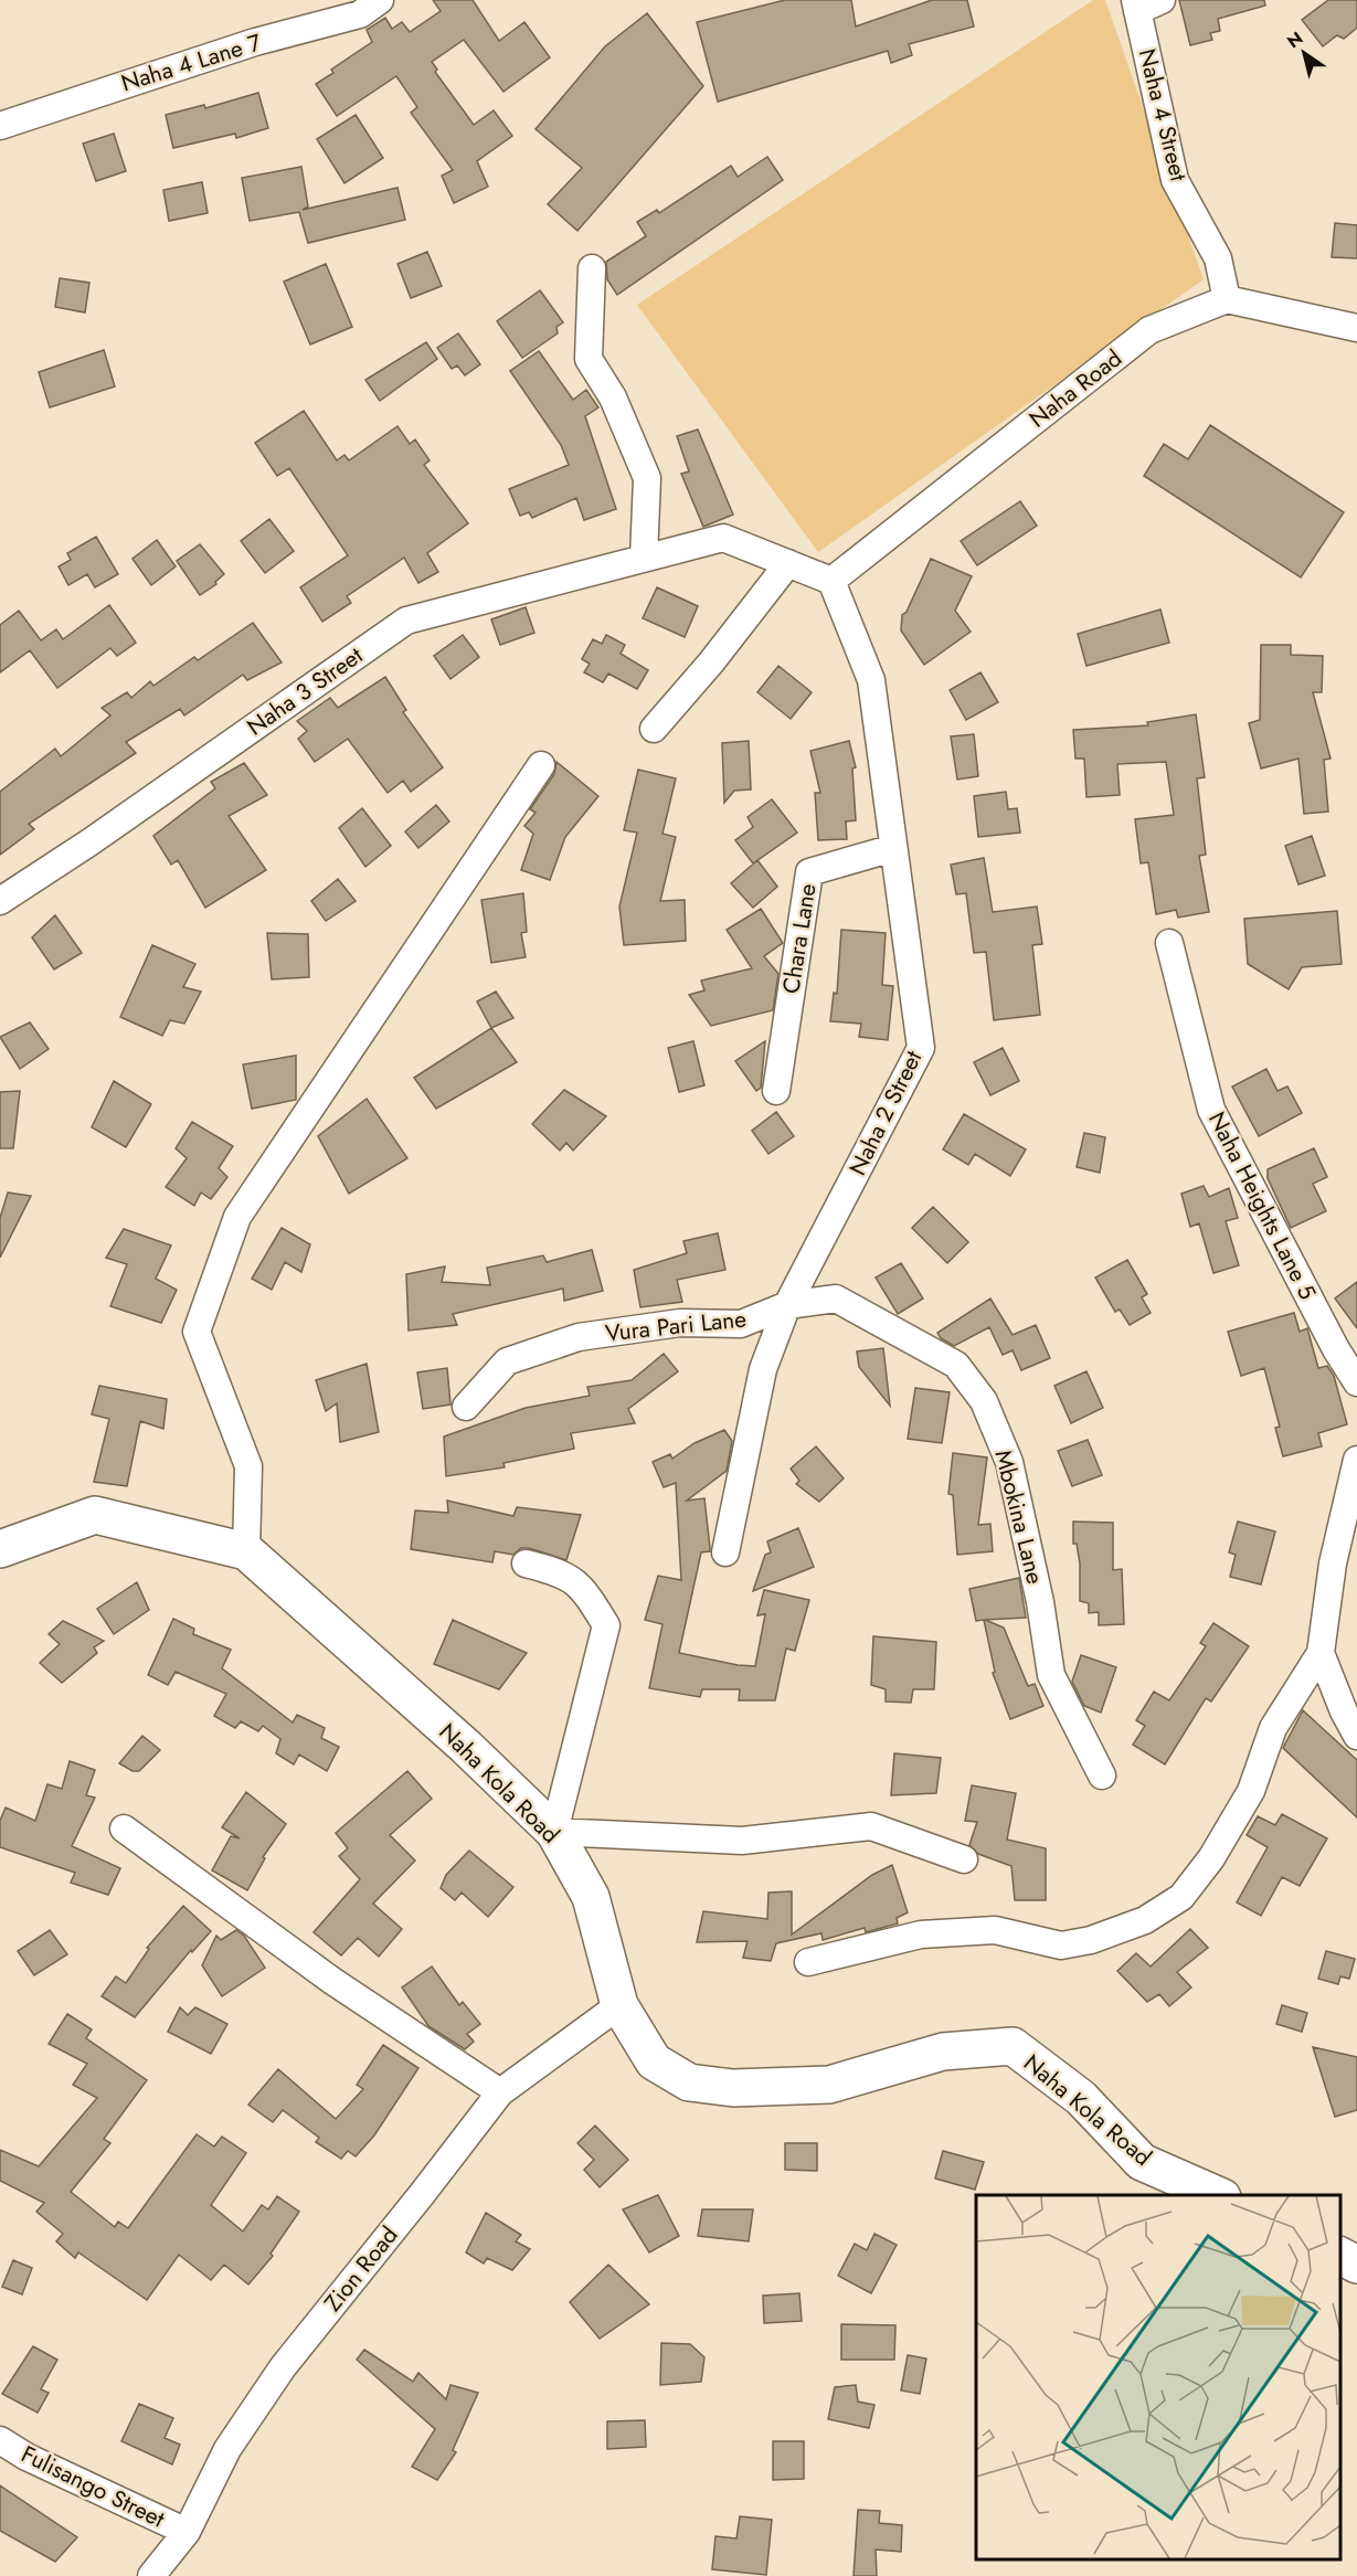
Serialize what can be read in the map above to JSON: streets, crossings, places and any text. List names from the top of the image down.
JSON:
{
  "streets": {
    "street": [
      "Naha 4 Lane 7",
      "Naha 4 Street",
      "Naha Road",
      "Naha 3 Street",
      "Chara Lane",
      "Naha 2 Street",
      "Naha Heights Lane 5",
      "Vura Pari Lane",
      "Mbokina Lane",
      "Naha Kola Road",
      "Zion Road",
      "Fulisango Street"
    ]
  },
  "crossings": [
    ["Naha 4 Street", "Naha Road"],
    ["Naha Road", "Naha 3 Street"],
    ["Naha Road", "Naha 2 Street"],
    ["Naha 3 Street", "Naha 2 Street"],
    ["Chara Lane", "Naha 2 Street"],
    ["Naha 2 Street", "Vura Pari Lane"],
    ["Naha 2 Street", "Mbokina Lane"],
    ["Vura Pari Lane", "Mbokina Lane"],
    ["Naha Kola Road", "Zion Road"],
    ["Zion Road", "Fulisango Street"]
  ],
  "north": "top left"
}
